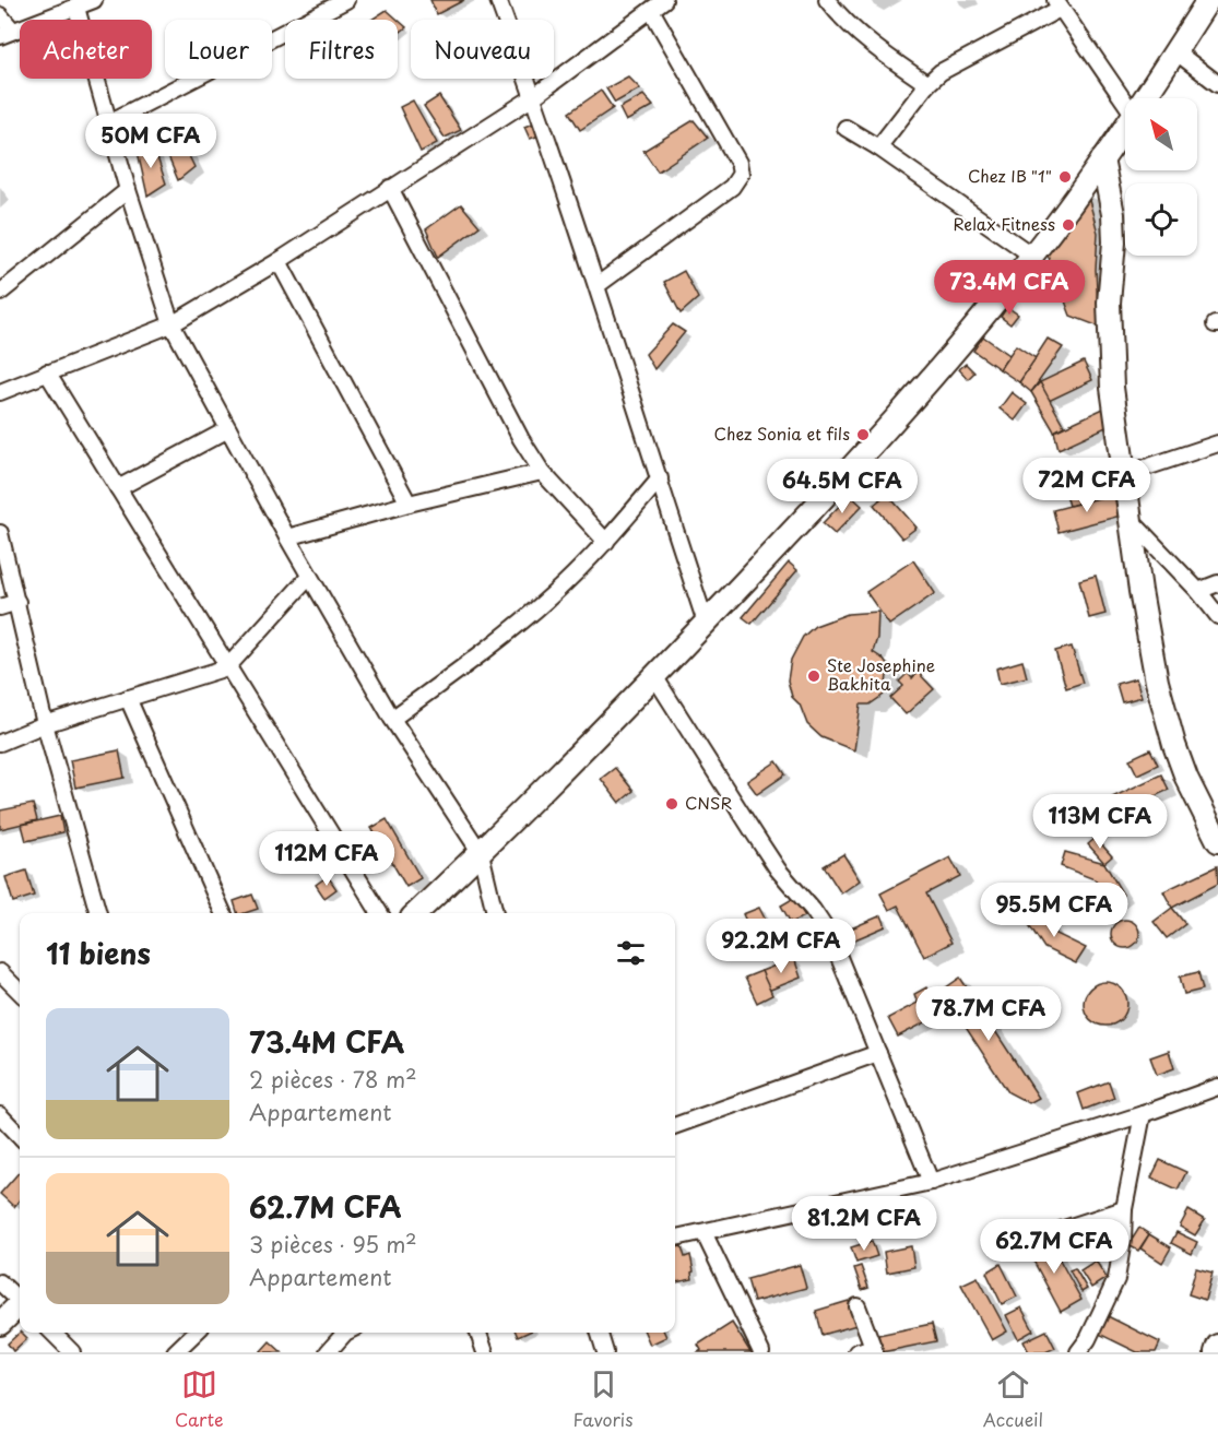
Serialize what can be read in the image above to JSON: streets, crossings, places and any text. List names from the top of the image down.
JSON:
{
  "places": [
    "Chez IB \"1\"",
    "Relax Fitness",
    "Chez Sonia et fils",
    "Ste Josephine Bakhita",
    "CNSR"
  ],
  "north": "top left",
  "page": {
    "chip": [
      "Acheter",
      "Louer",
      "Filtres",
      "Nouveau"
    ],
    "price": [
      "50M CFA",
      "73.4M CFA",
      "72M CFA",
      "64.5M CFA",
      "113M CFA",
      "112M CFA",
      "95.5M CFA",
      "92.2M CFA",
      "78.7M CFA",
      "81.2M CFA",
      "62.7M CFA"
    ],
    "heading": "11 biens",
    "list": [
      {
        "name": "73.4M CFA",
        "note": "2 pièces · 78 m² · Appartement"
      },
      {
        "name": "62.7M CFA",
        "note": "3 pièces · 95 m² · Appartement"
      }
    ],
    "tabs": ["Carte", "Favoris", "Accueil"]
  }
}
